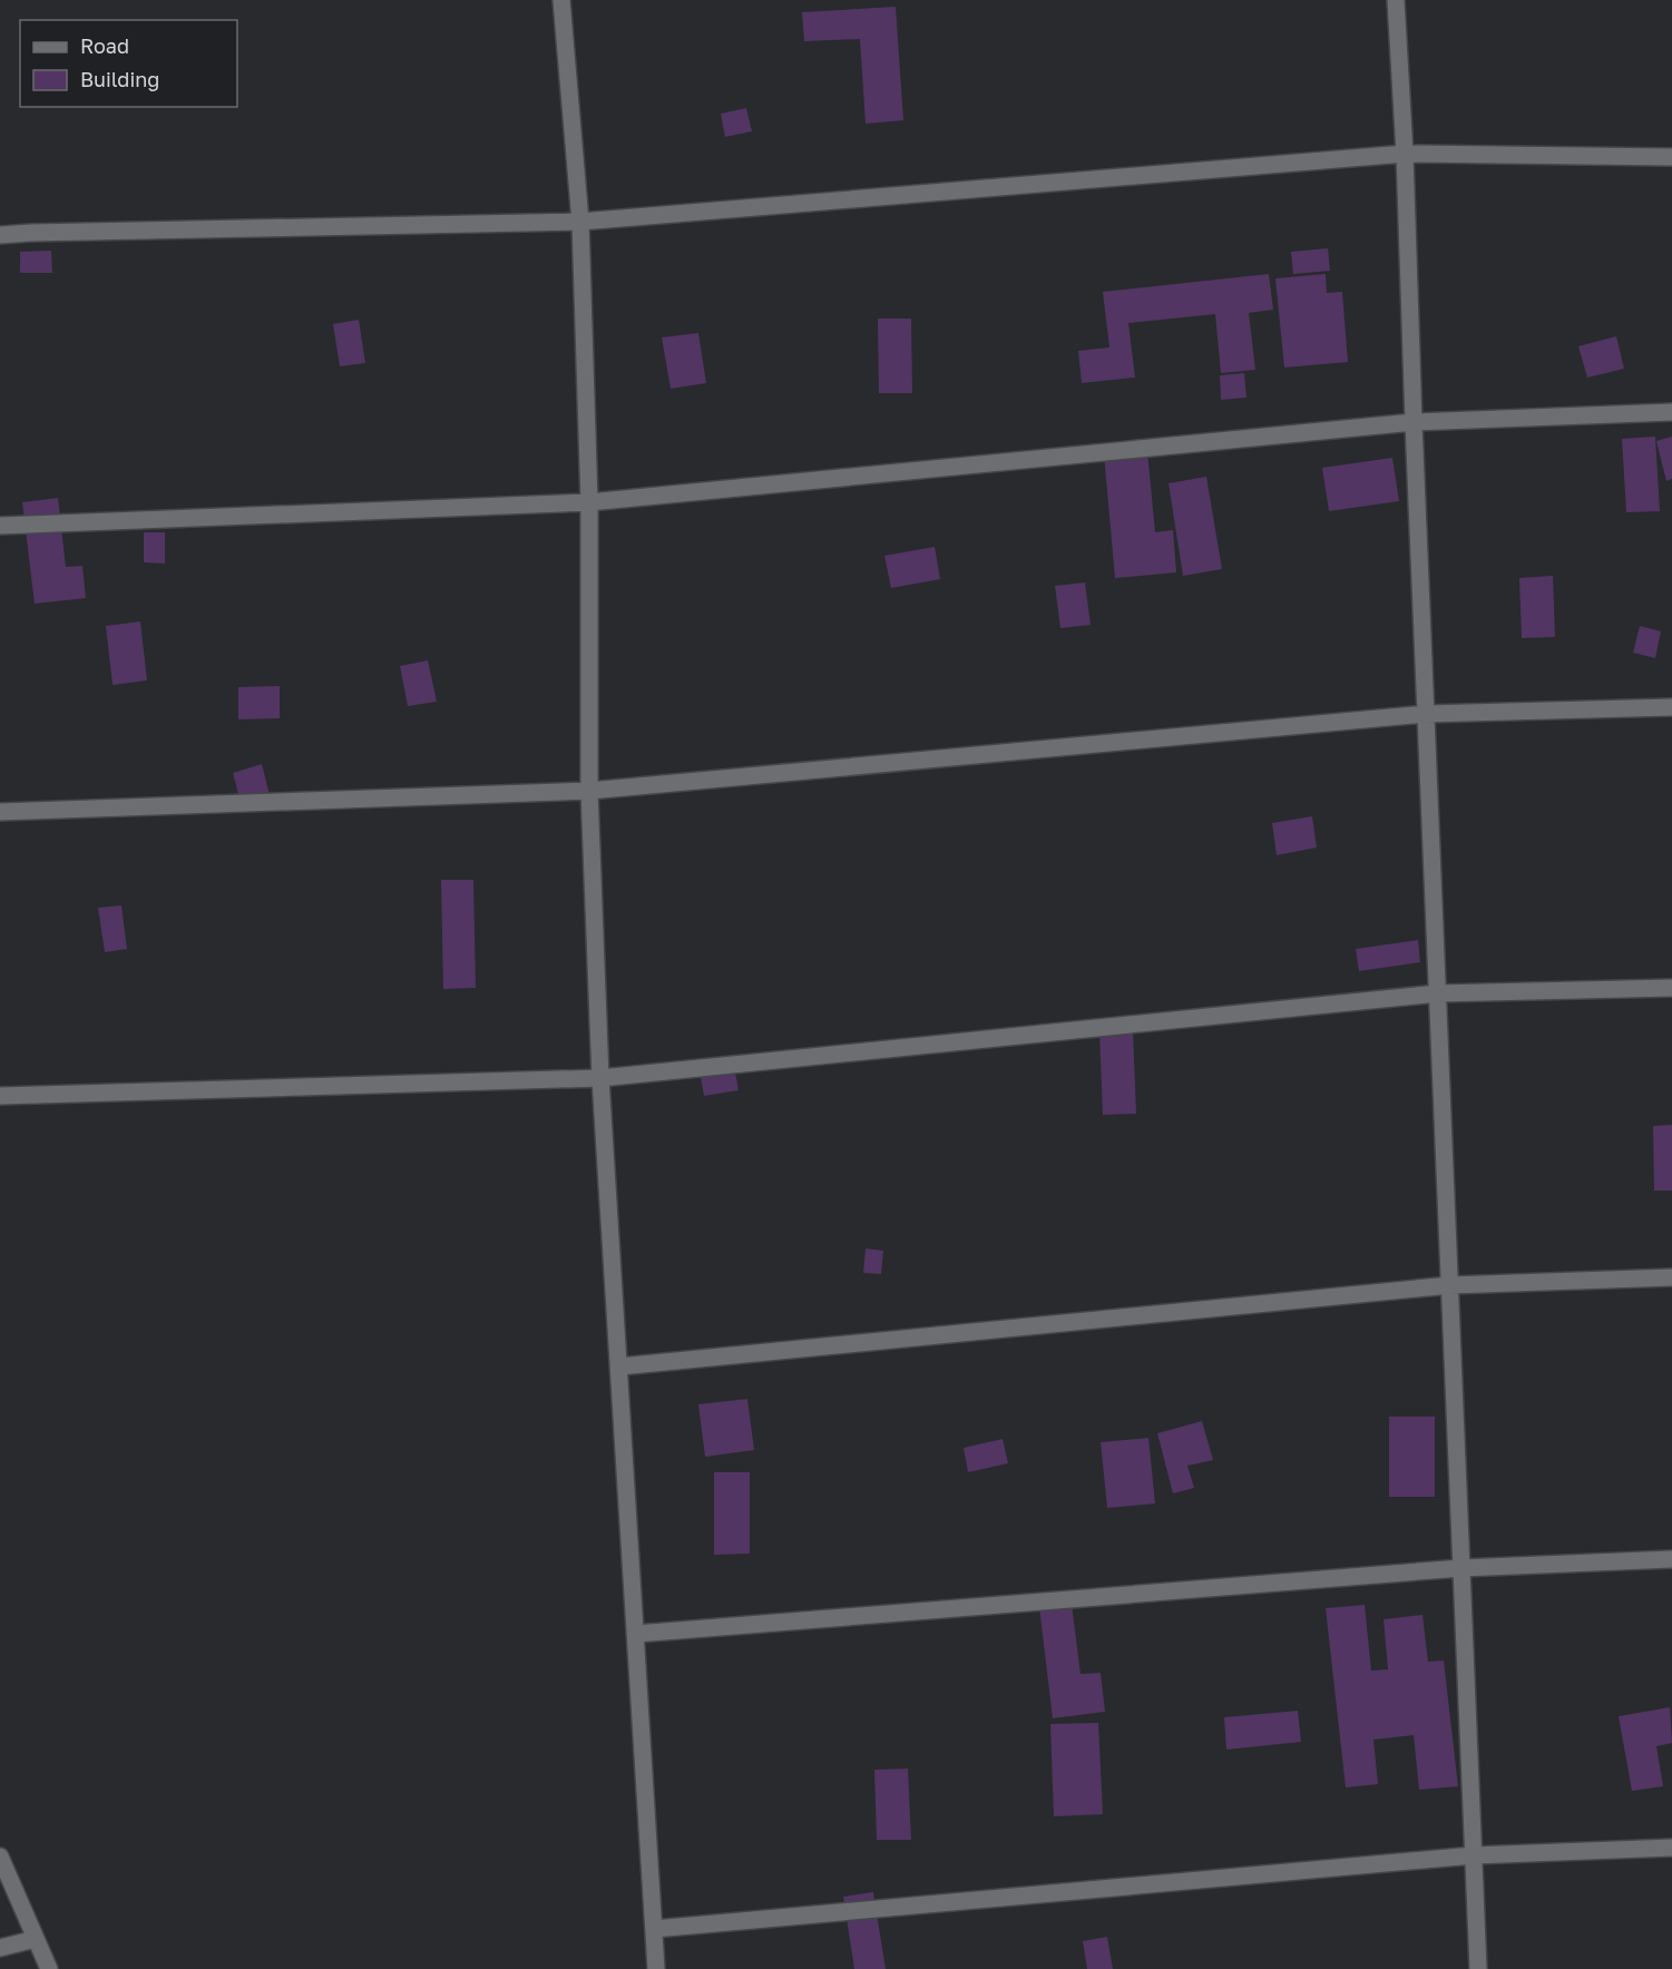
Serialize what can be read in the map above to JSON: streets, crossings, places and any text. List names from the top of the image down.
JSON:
{
  "legend": ["Road", "Building"]
}
